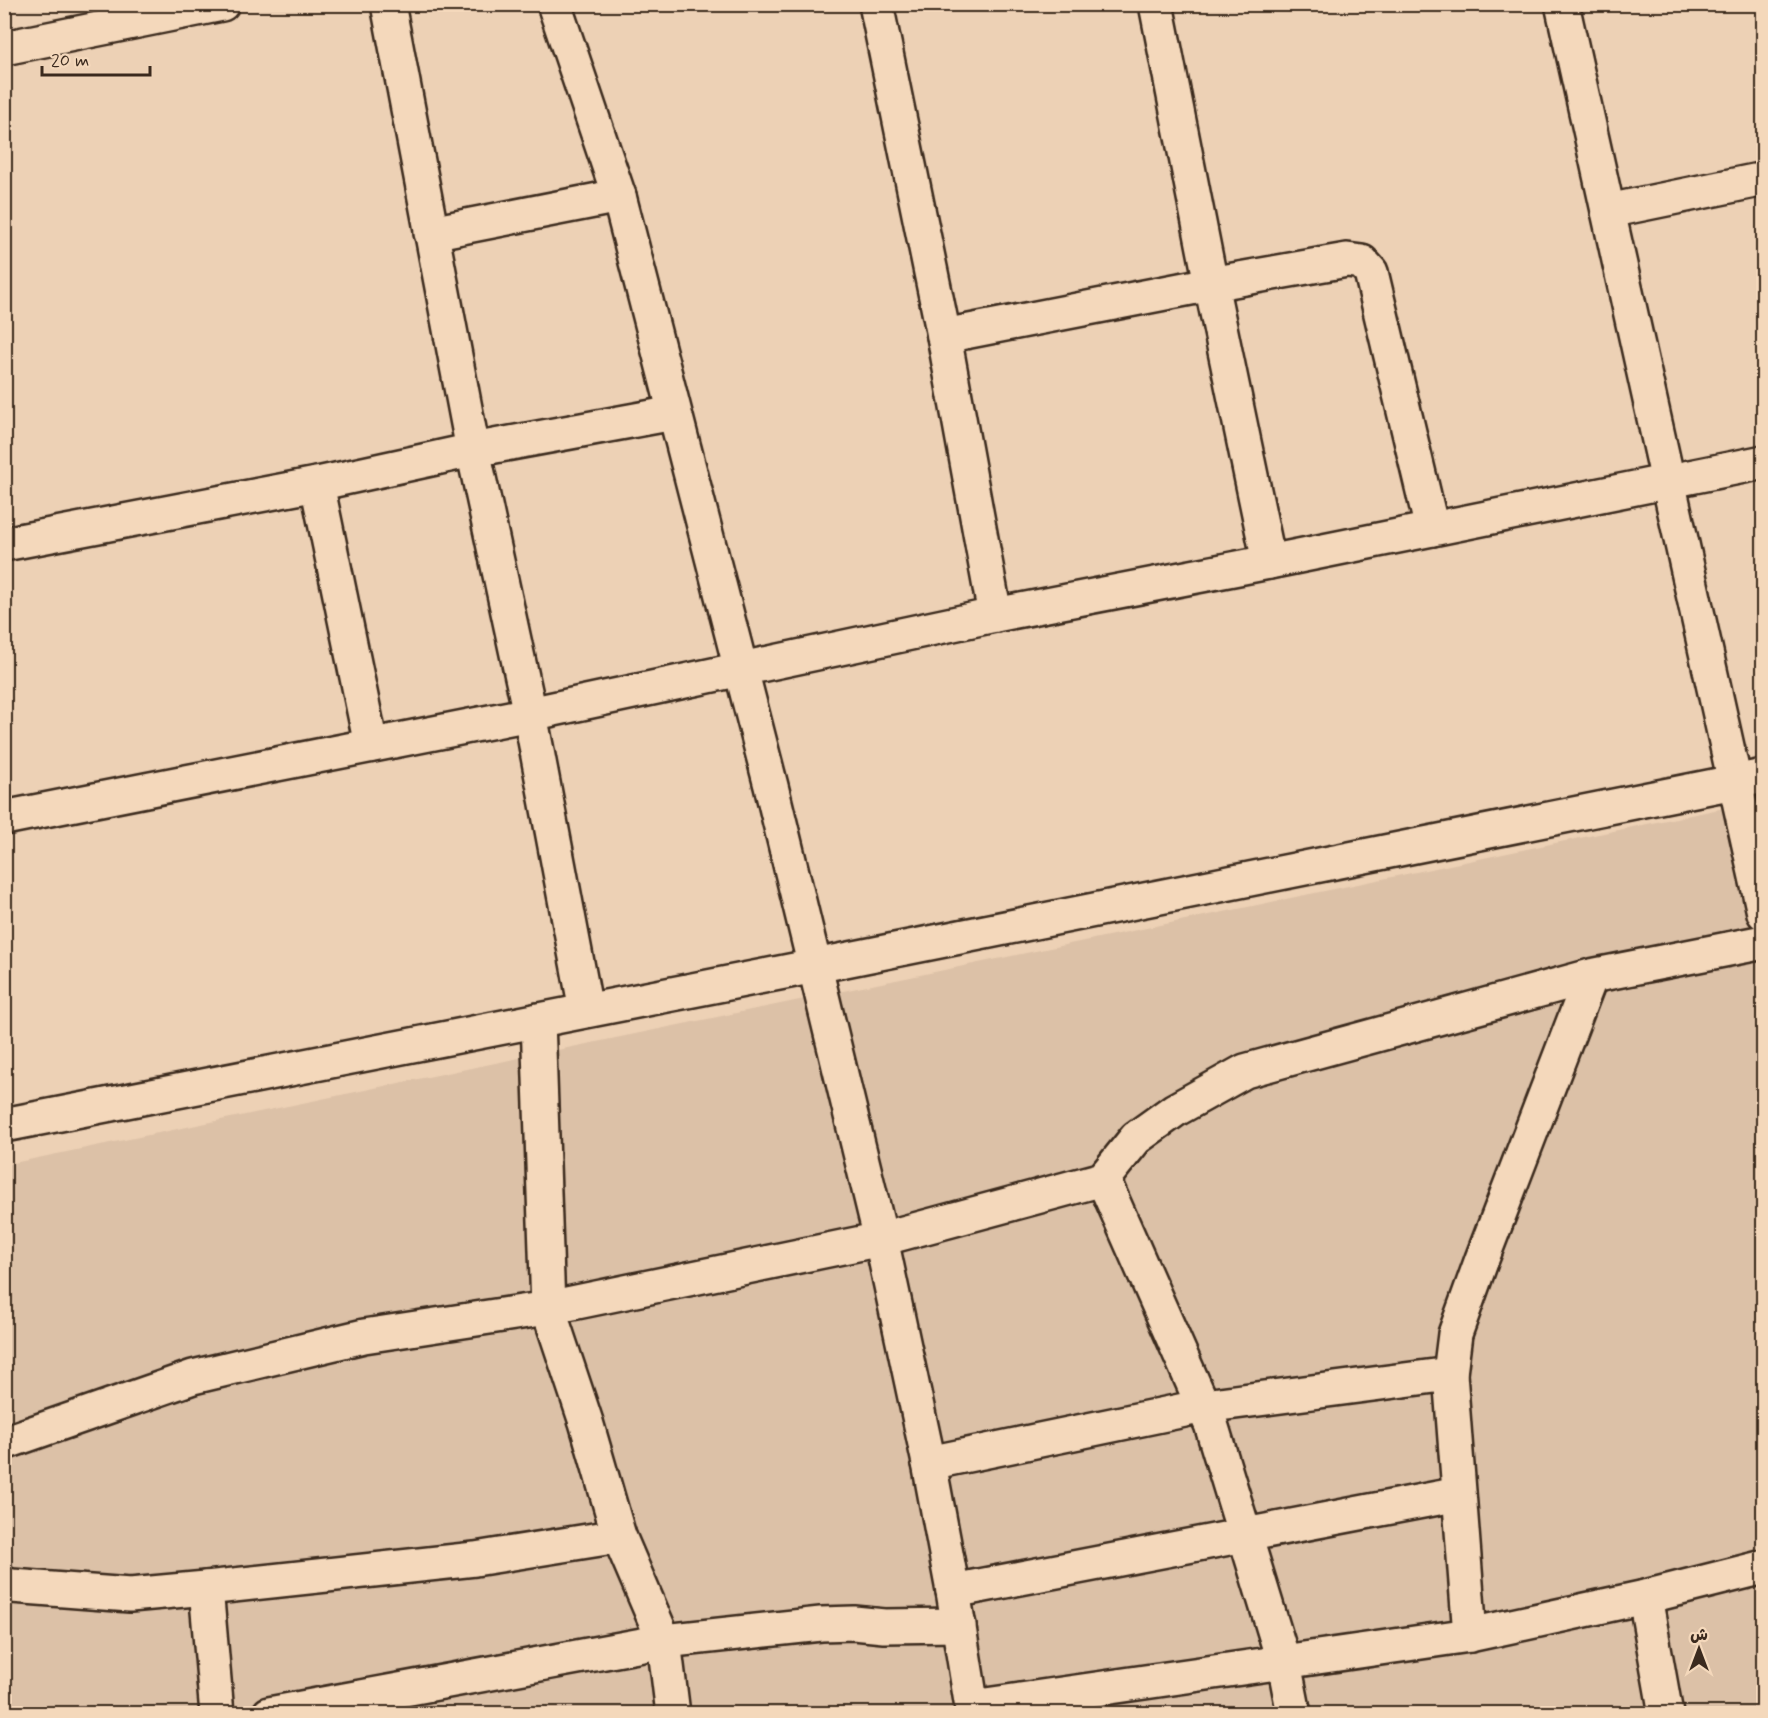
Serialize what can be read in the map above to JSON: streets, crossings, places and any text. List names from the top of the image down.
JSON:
{
  "scale_bar": "20 m",
  "north": "top"
}
